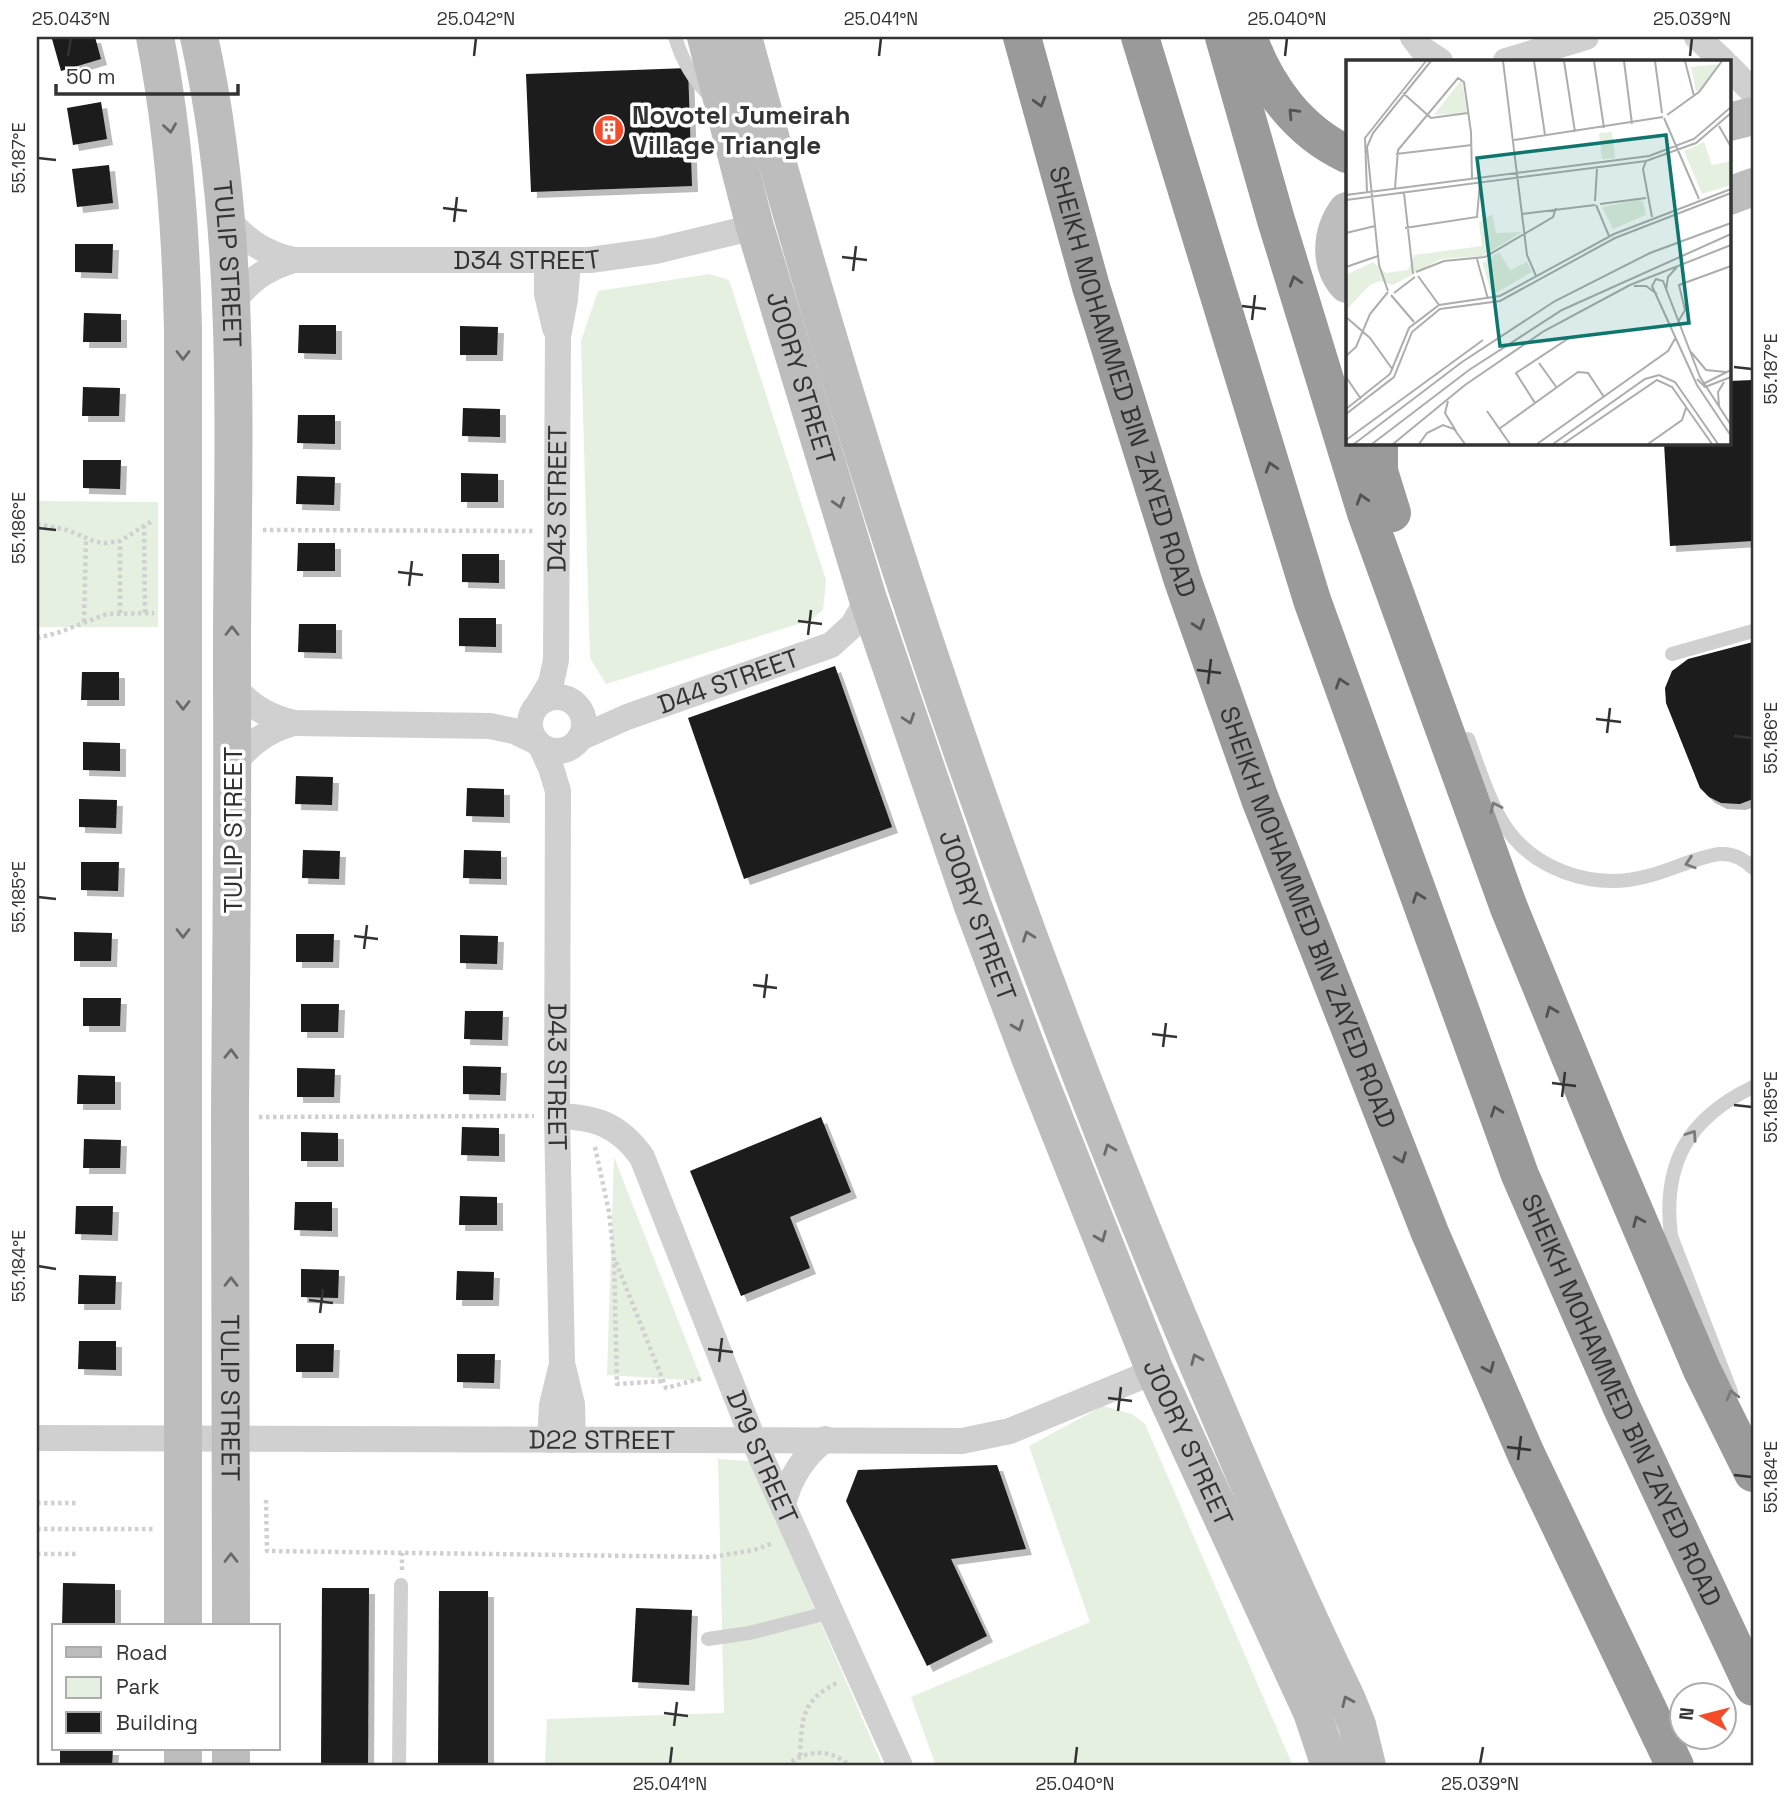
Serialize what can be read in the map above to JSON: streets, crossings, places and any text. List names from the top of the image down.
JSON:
{
  "streets": {
    "highway": ["SHEIKH MOHAMMED BIN ZAYED ROAD"],
    "street": [
      "D34 STREET",
      "TULIP STREET",
      "JOORY STREET",
      "D43 STREET",
      "D44 STREET",
      "D22 STREET",
      "D19 STREET"
    ]
  },
  "crossings": [
    ["D34 STREET", "TULIP STREET"],
    ["D34 STREET", "JOORY STREET"],
    ["D34 STREET", "D43 STREET"],
    ["TULIP STREET", "D22 STREET"],
    ["JOORY STREET", "D44 STREET"],
    ["JOORY STREET", "D22 STREET"],
    ["D43 STREET", "D44 STREET"],
    ["D43 STREET", "D22 STREET"],
    ["D43 STREET", "D19 STREET"],
    ["D22 STREET", "D19 STREET"]
  ],
  "places": {
    "building": ["Novotel Jumeirah Village Triangle"]
  },
  "legend": ["Road", "Park", "Building"],
  "scale_bar": "50 m",
  "north": "left",
  "coordinates": [
    "25.043°N",
    "25.042°N",
    "25.041°N",
    "25.040°N",
    "25.039°N",
    "55.187°E",
    "55.186°E",
    "55.185°E",
    "55.184°E"
  ]
}
